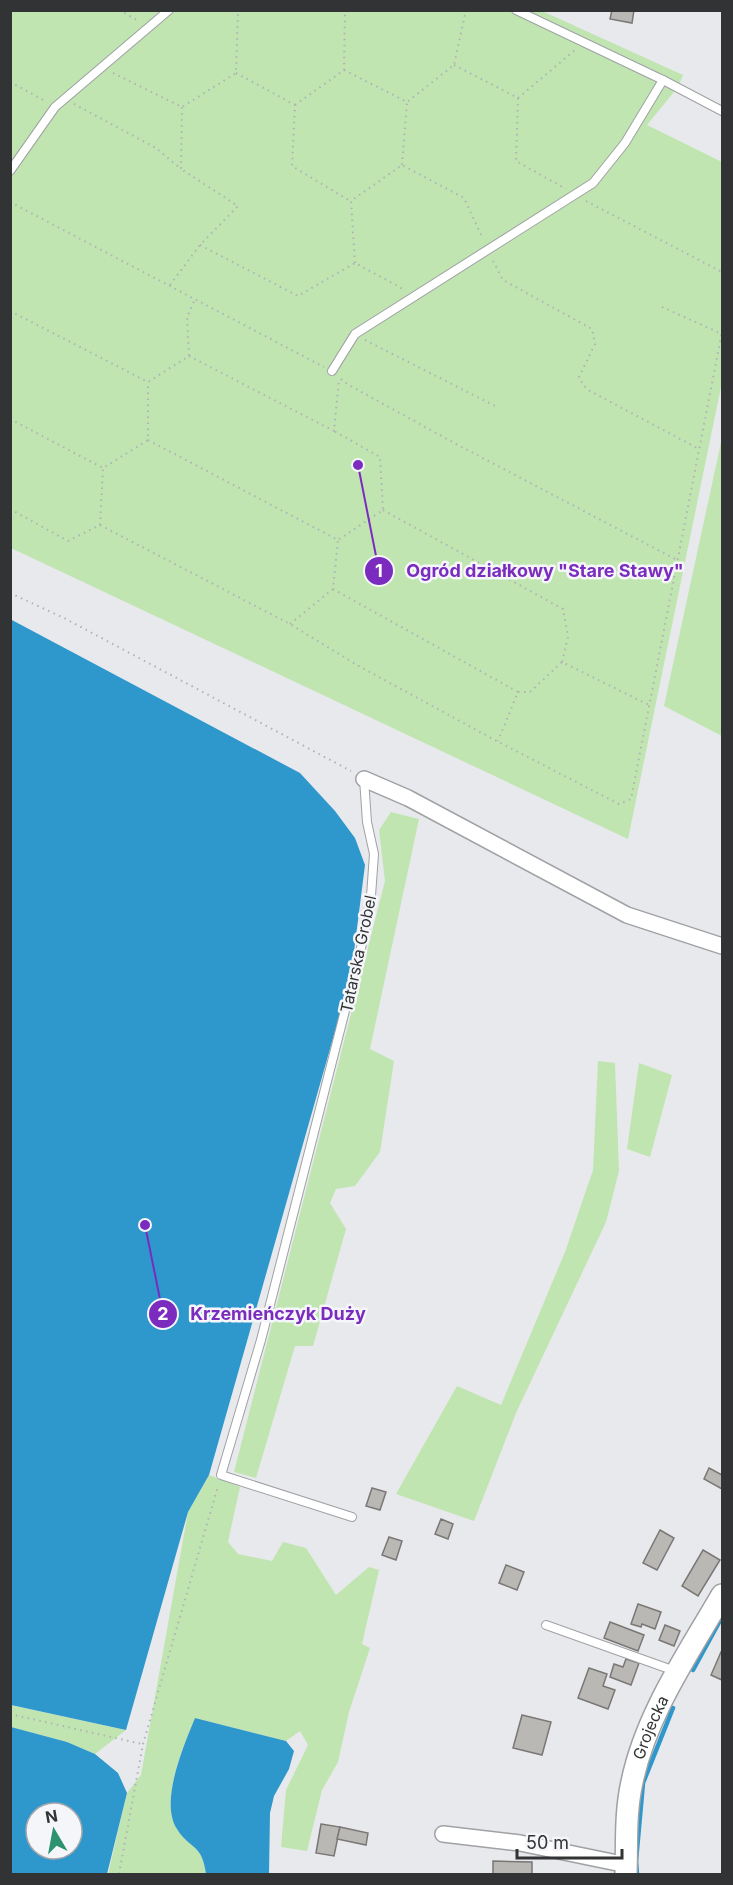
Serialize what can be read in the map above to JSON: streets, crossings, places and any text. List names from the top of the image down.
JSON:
{
  "streets": {
    "street": ["Grojecka"],
    "lane": ["Tatarska Grobel"]
  },
  "places": ["Ogród działkowy \"Stare Stawy\"", "Krzemieńczyk Duży"],
  "scale_bar": "50 m",
  "north": "top"
}
